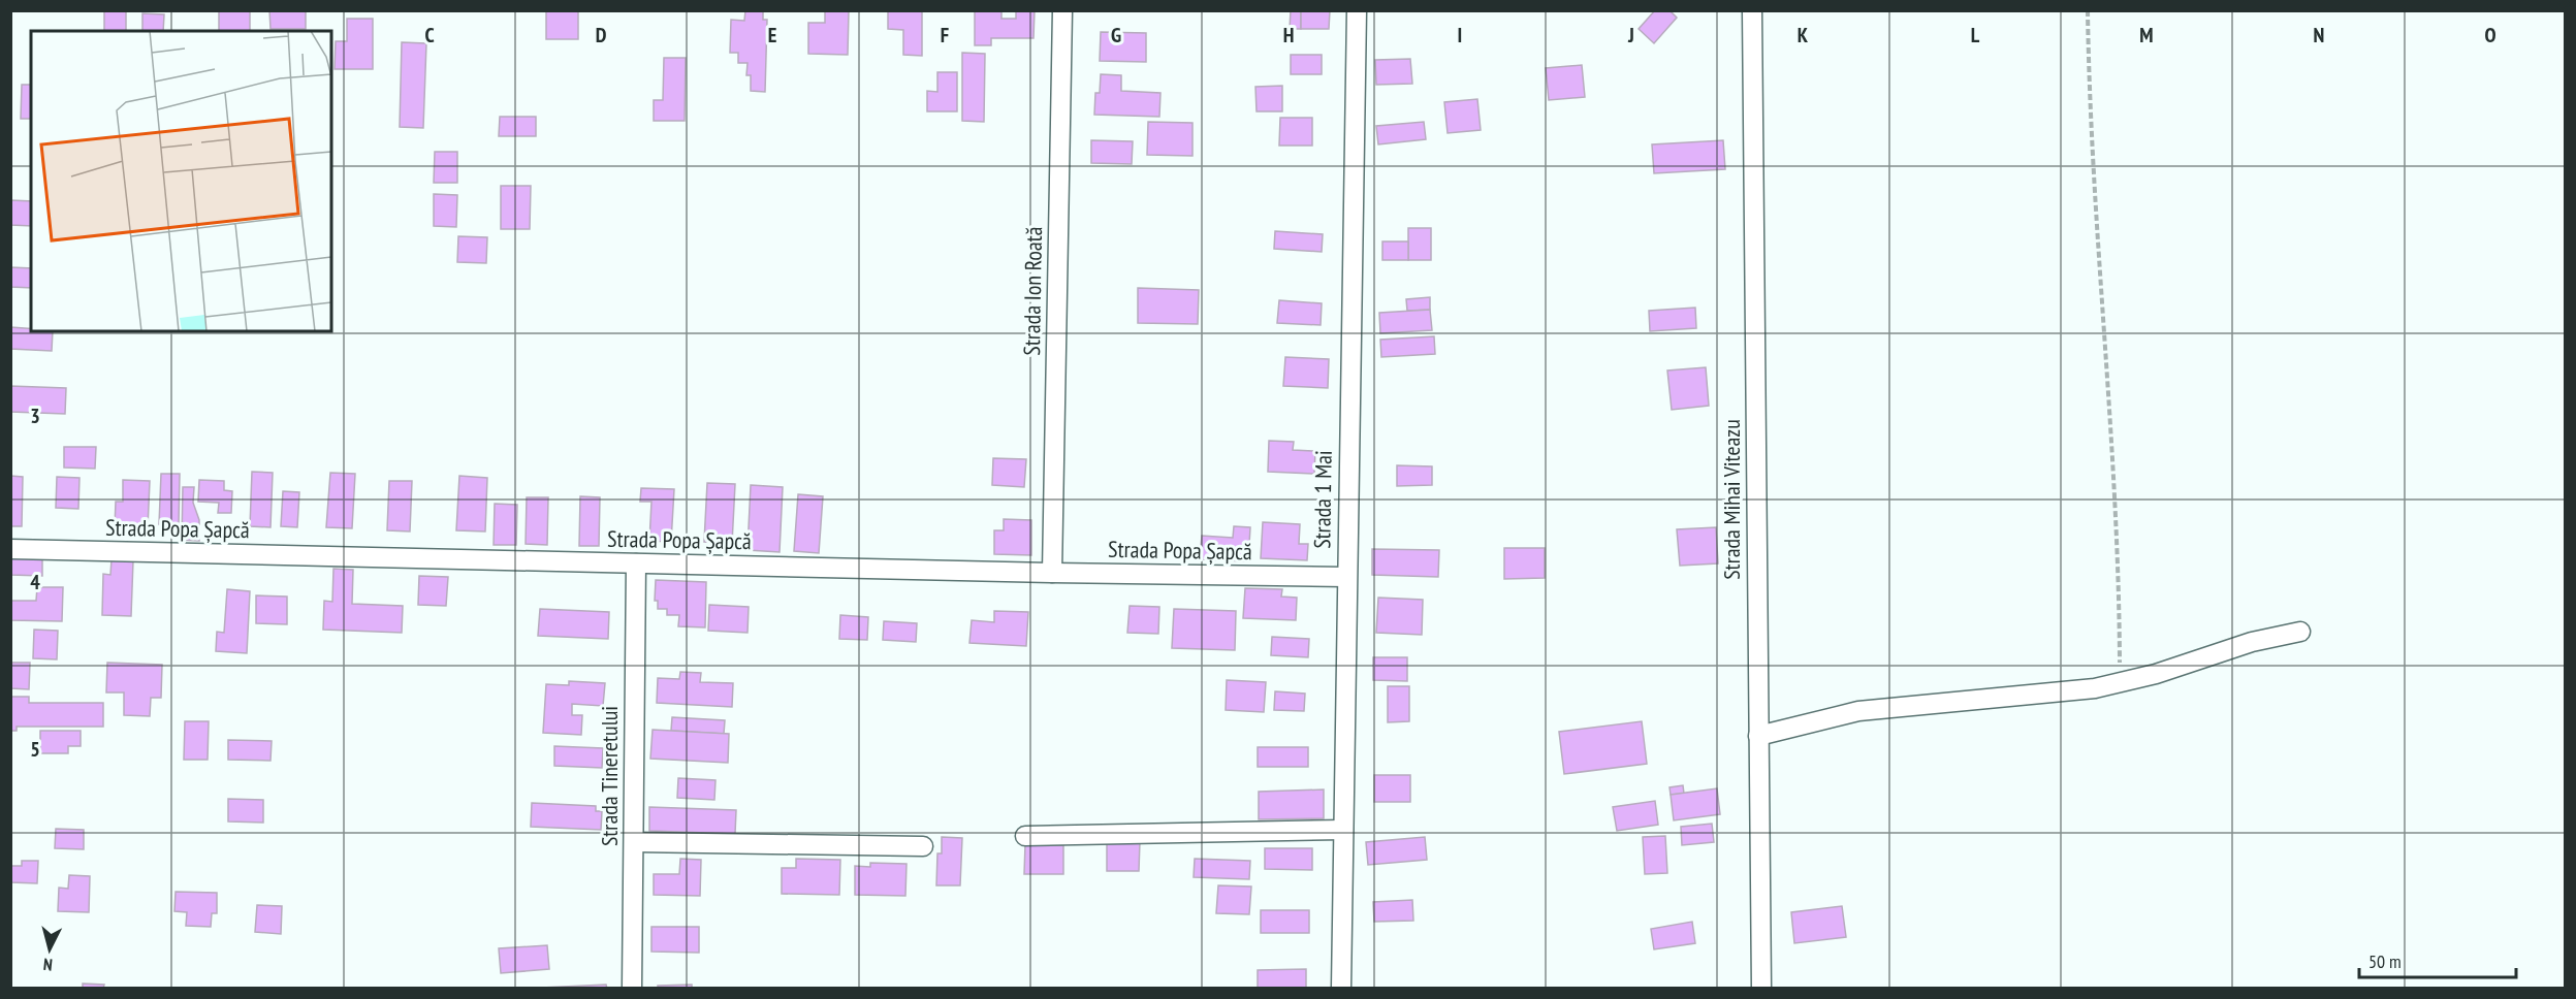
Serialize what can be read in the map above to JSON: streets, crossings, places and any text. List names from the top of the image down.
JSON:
{
  "streets": {
    "street": [
      "Strada Ion Roată",
      "Strada 1 Mai",
      "Strada Mihai Viteazu",
      "Strada Popa Șapcă",
      "Strada Tineretului"
    ]
  },
  "crossings": [
    ["Strada Ion Roată", "Strada Popa Șapcă"],
    ["Strada 1 Mai", "Strada Popa Șapcă"],
    ["Strada Popa Șapcă", "Strada Tineretului"]
  ],
  "scale_bar": "50 m",
  "north": "bottom",
  "grid": {
    "columns": [
      "C",
      "D",
      "E",
      "F",
      "G",
      "H",
      "I",
      "J",
      "K",
      "L",
      "M",
      "N",
      "O"
    ],
    "rows": ["3", "4", "5"]
  }
}
